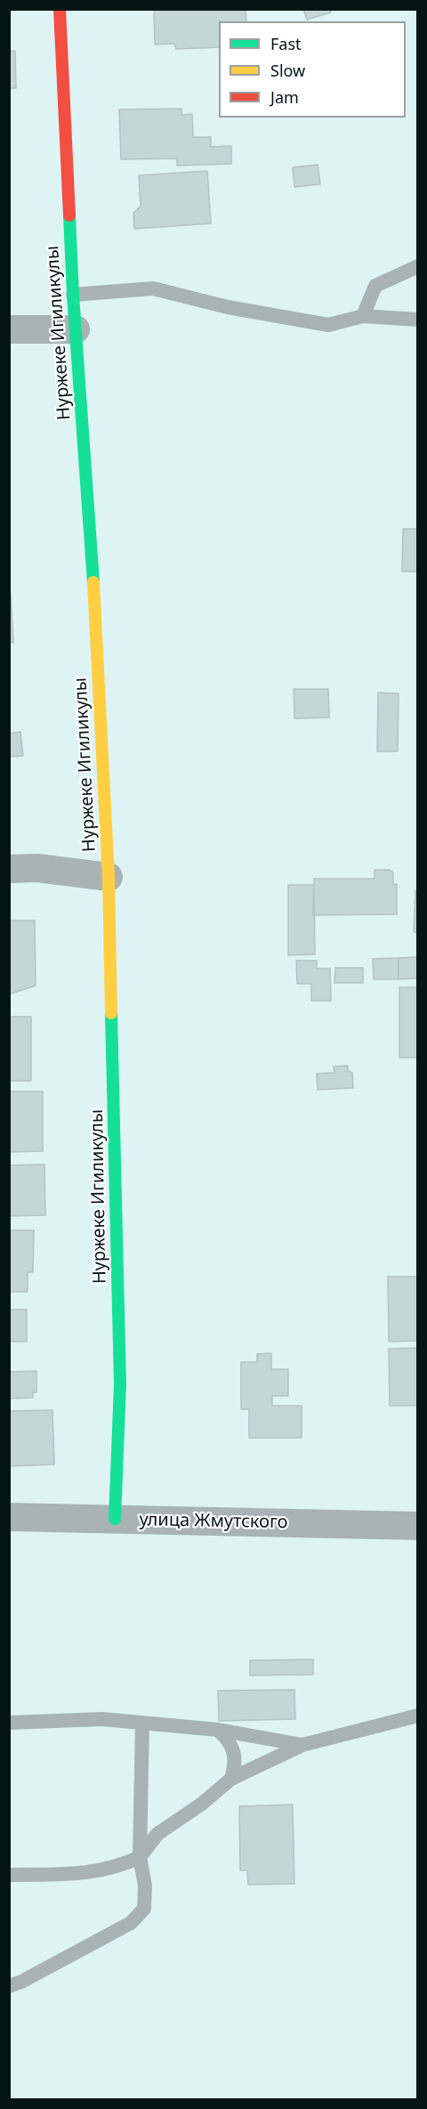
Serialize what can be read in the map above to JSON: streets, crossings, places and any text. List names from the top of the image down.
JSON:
{
  "streets": {
    "street": ["Нуржеке Игиликулы", "улица Жмутского"]
  },
  "crossings": [
    ["Нуржеке Игиликулы", "улица Жмутского"]
  ],
  "legend": ["Fast", "Slow", "Jam"]
}
